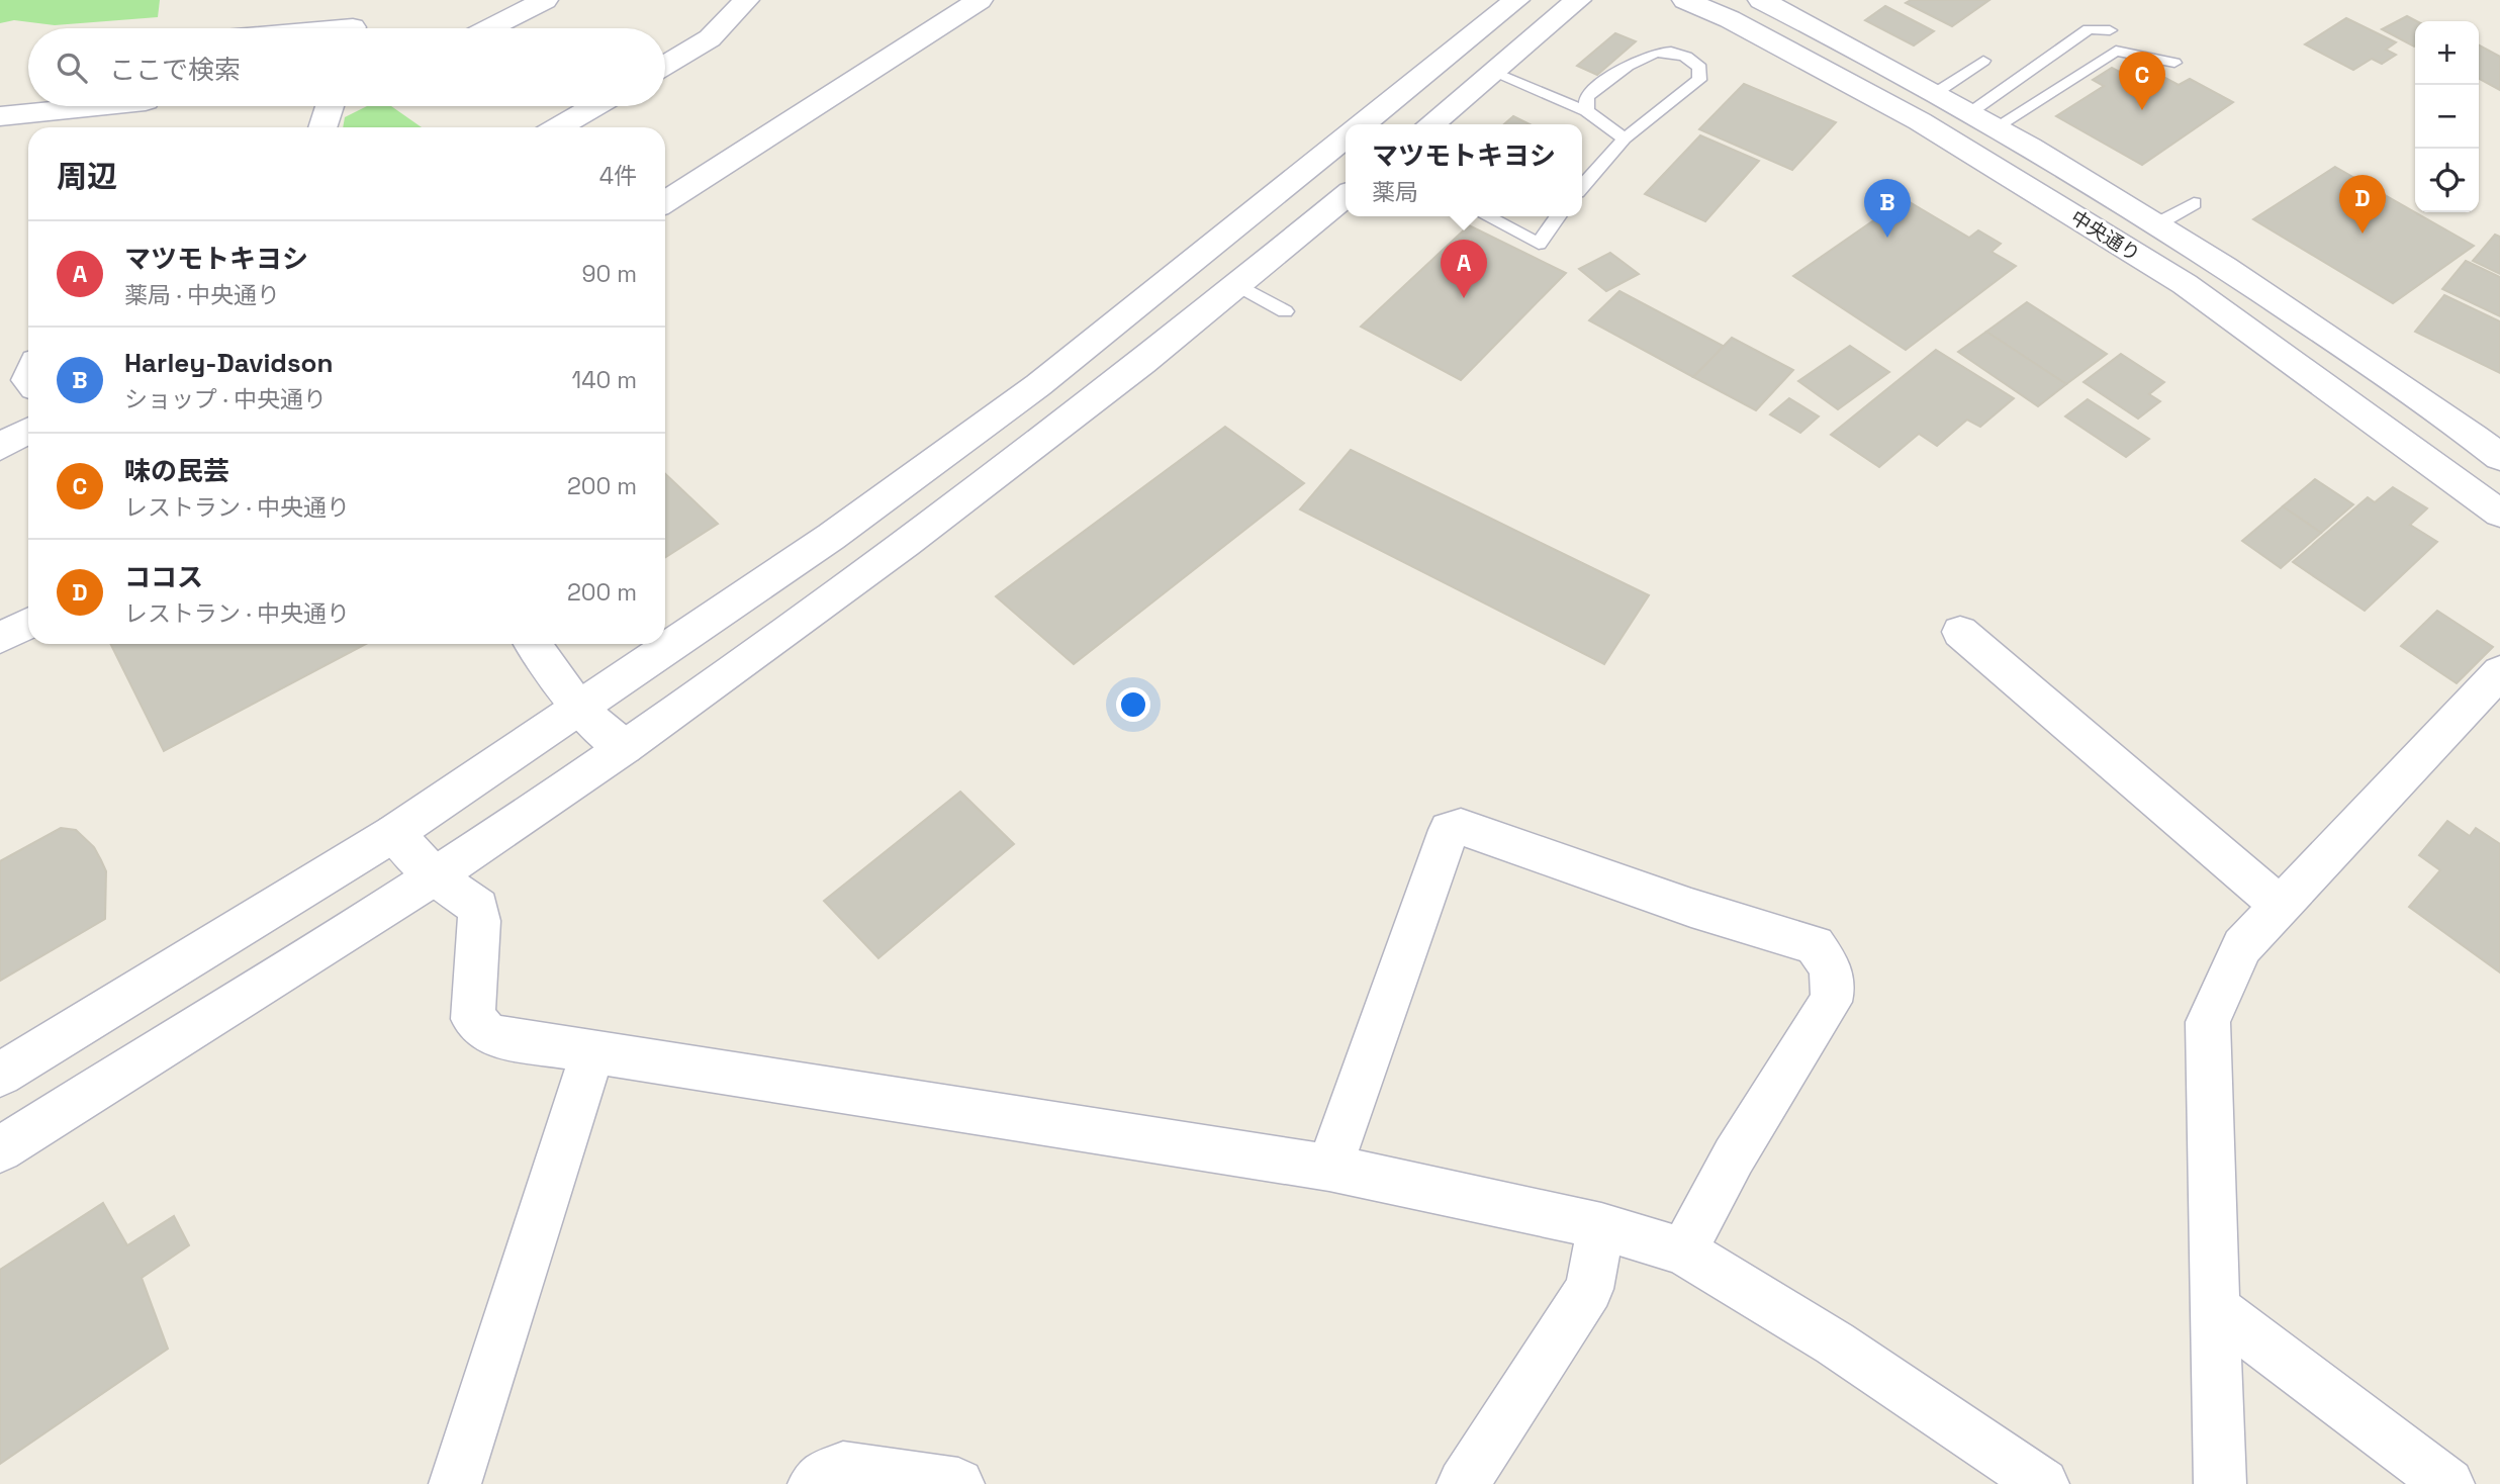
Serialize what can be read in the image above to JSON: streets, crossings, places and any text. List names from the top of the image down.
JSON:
{
  "streets": {
    "street": ["中央通り"]
  },
  "page": {
    "map_buttons": ["+", "−"],
    "search": "ここで検索",
    "pins": [
      "C",
      "D",
      "B",
      "A"
    ],
    "popup": ["マツモトキヨシ", "薬局"],
    "heading": ["周辺", "4件"],
    "list": [
      {
        "mark": "A",
        "name": "マツモトキヨシ",
        "note": "薬局 · 中央通り",
        "value": "90 m"
      },
      {
        "mark": "B",
        "name": "Harley-Davidson",
        "note": "ショップ · 中央通り",
        "value": "140 m"
      },
      {
        "mark": "C",
        "name": "味の民芸",
        "note": "レストラン · 中央通り",
        "value": "200 m"
      },
      {
        "mark": "D",
        "name": "ココス",
        "note": "レストラン · 中央通り",
        "value": "200 m"
      }
    ]
  }
}
